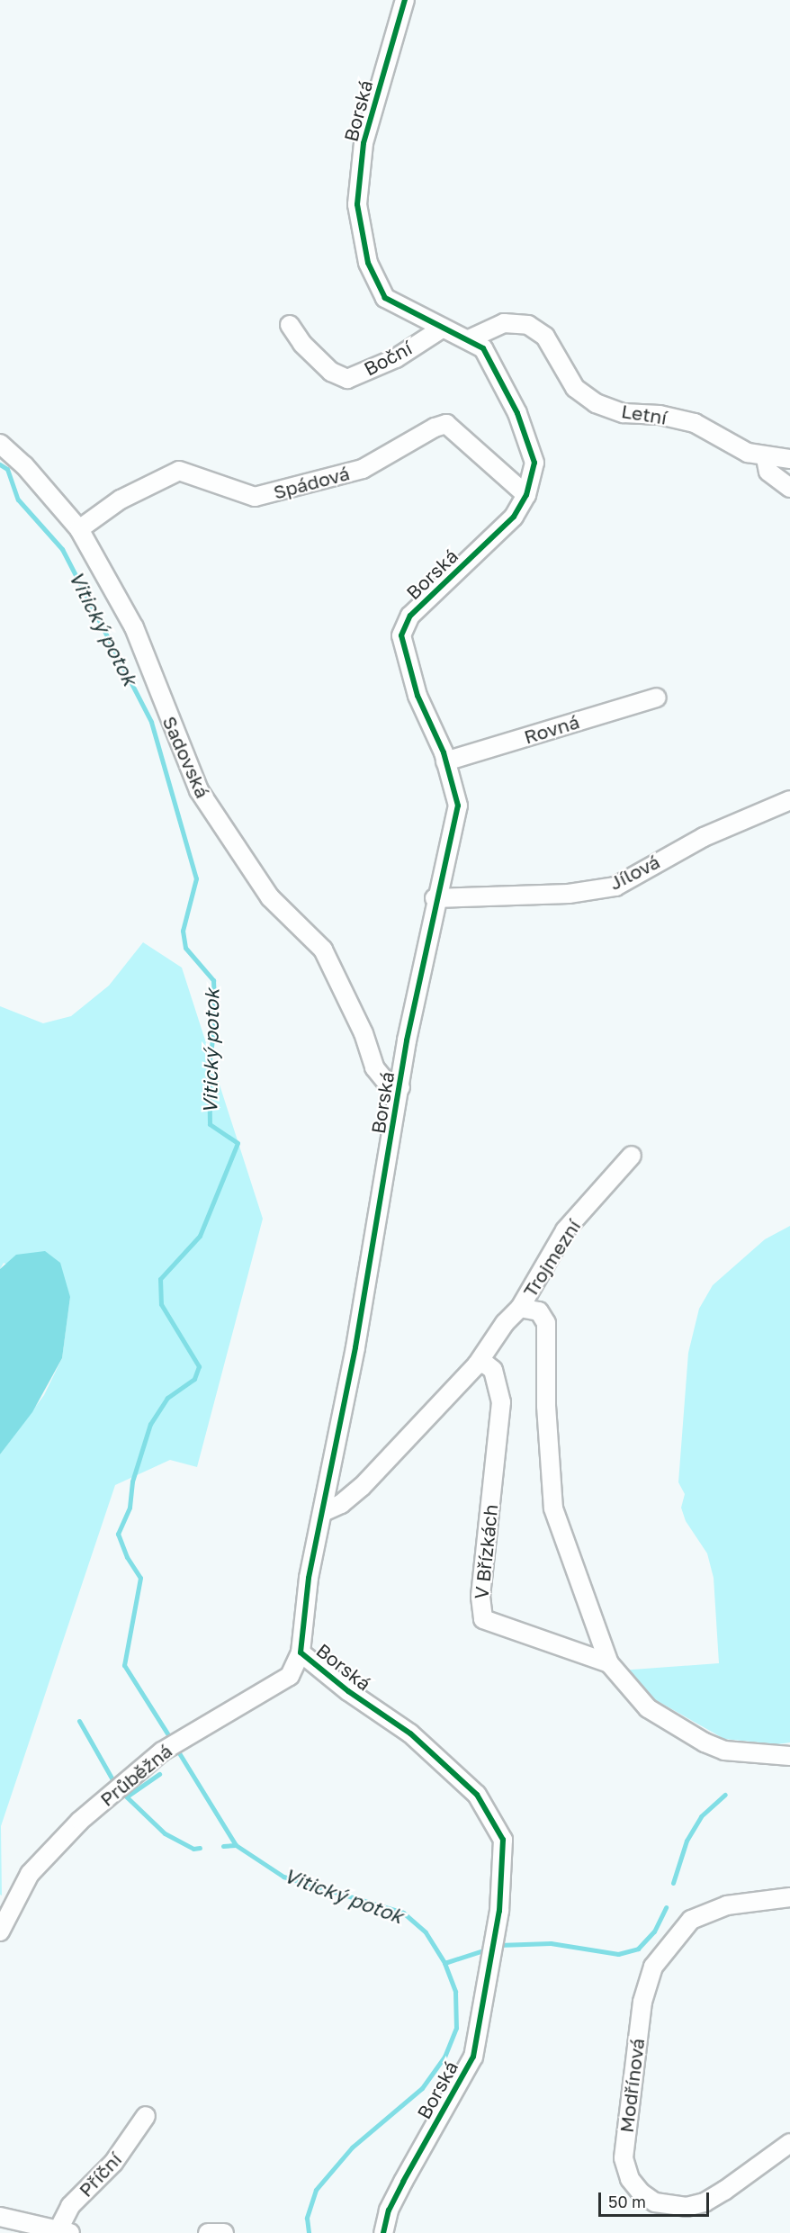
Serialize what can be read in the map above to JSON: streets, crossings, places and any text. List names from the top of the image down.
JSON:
{
  "streets": {
    "street": [
      "Borská",
      "Boční",
      "Letní",
      "Spádová",
      "Rovná",
      "Sadovská",
      "Jílová",
      "Trojmezní",
      "V Břízkách",
      "Průběžná",
      "Modřínová",
      "Příční"
    ]
  },
  "crossings": [
    ["Borská", "Boční"],
    ["Borská", "Letní"],
    ["Borská", "Spádová"],
    ["Borská", "Rovná"],
    ["Borská", "Sadovská"],
    ["Borská", "Jílová"],
    ["Borská", "Průběžná"],
    ["Spádová", "Sadovská"],
    ["Trojmezní", "V Břízkách"]
  ],
  "water": ["Vitický potok"],
  "scale_bar": "50 m"
}
